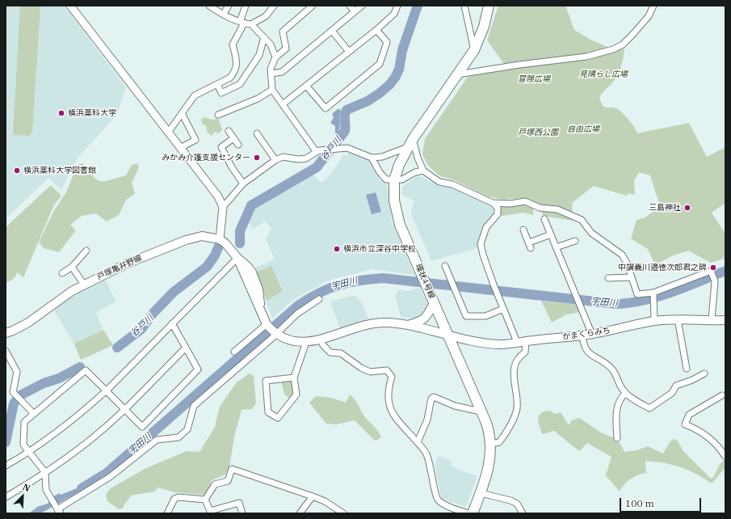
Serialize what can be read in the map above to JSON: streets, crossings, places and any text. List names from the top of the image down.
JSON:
{
  "streets": {
    "main road": ["戸塚亀井野線", "環状4号線", "かまくらみち"]
  },
  "crossings": [
    ["環状4号線", "かまくらみち"]
  ],
  "water": ["谷戸川", "宇田川"],
  "parks": [
    "見晴らし広場",
    "冒険広場",
    "自由広場",
    "戸塚西公園"
  ],
  "places": [
    "横浜薬科大学",
    "みかみ介護支援センター",
    "横浜薬科大学図書館",
    "三島神社",
    "横浜市立深谷中学校",
    "中講義川邉徳次郎君之碑"
  ],
  "scale_bar": "100 m",
  "north": "top right"
}
